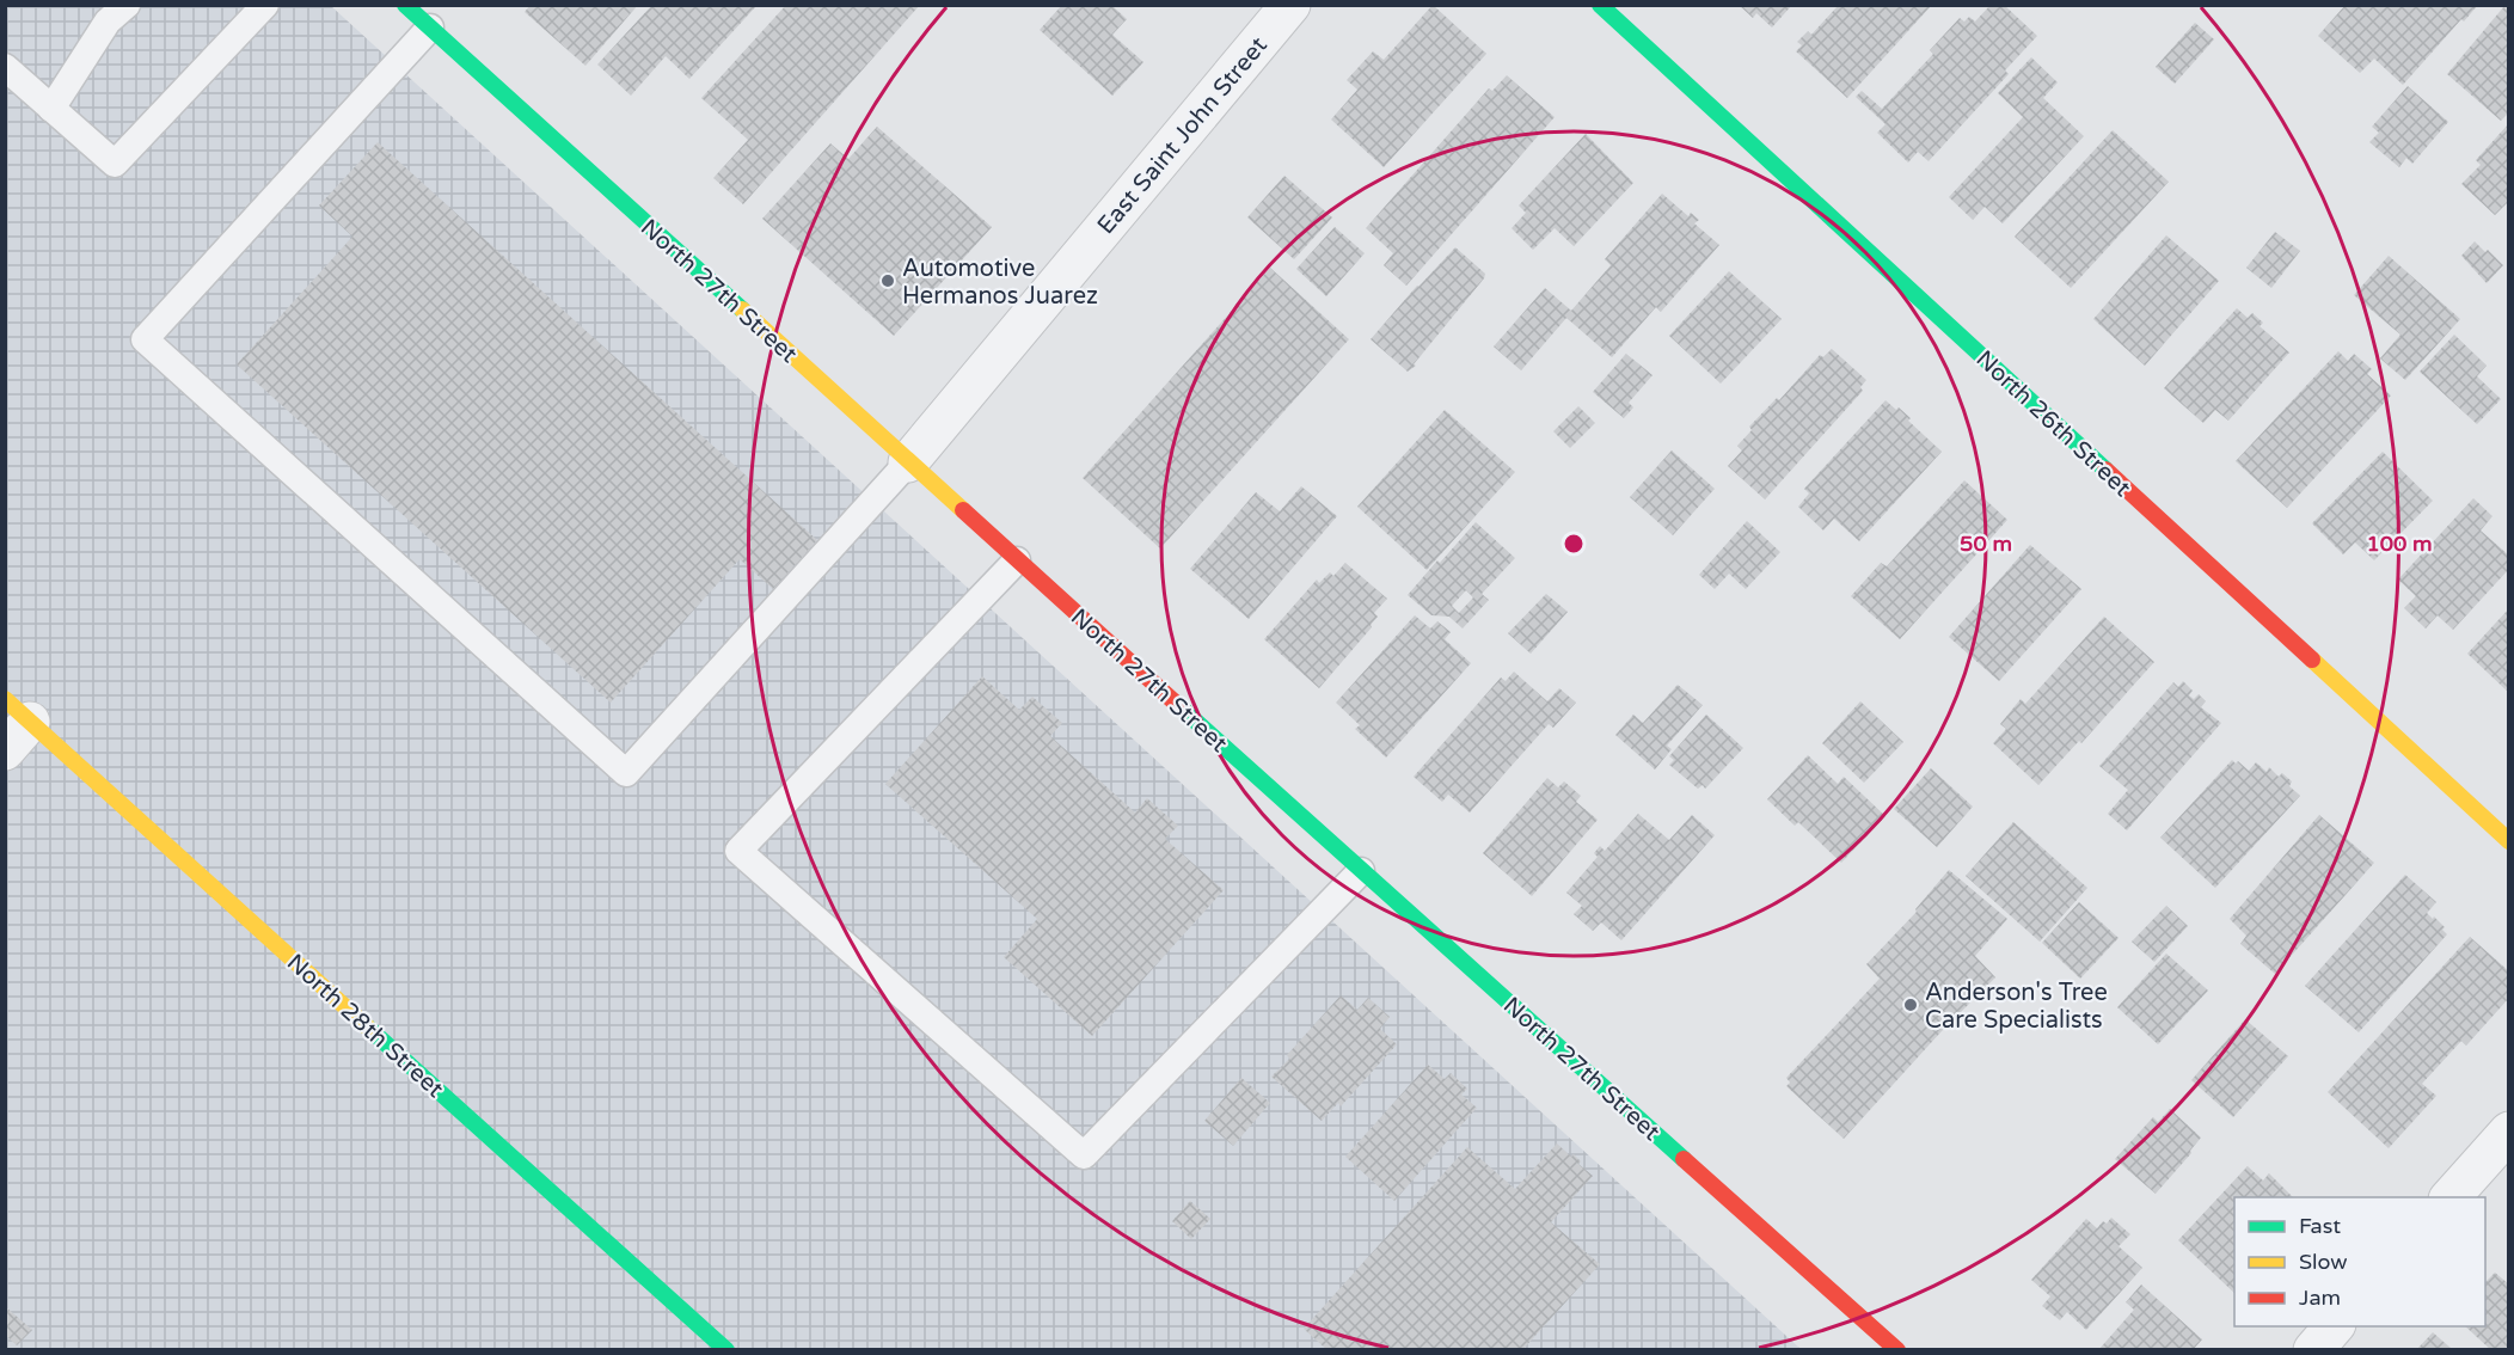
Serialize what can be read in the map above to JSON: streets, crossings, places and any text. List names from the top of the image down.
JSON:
{
  "streets": {
    "street": [
      "East Saint John Street",
      "North 27th Street",
      "North 26th Street",
      "North 28th Street"
    ]
  },
  "crossings": [
    ["East Saint John Street", "North 27th Street"]
  ],
  "places": ["Automotive Hermanos Juarez", "Anderson's Tree Care Specialists"],
  "legend": ["Fast", "Slow", "Jam"],
  "rings": ["50 m", "100 m"]
}
